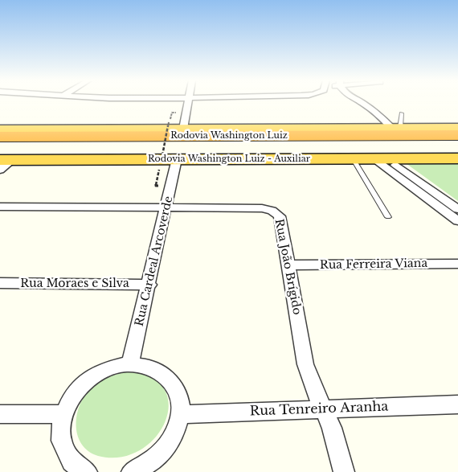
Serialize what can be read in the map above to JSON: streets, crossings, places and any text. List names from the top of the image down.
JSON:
{
  "streets": {
    "highway": ["Rodovia Washington Luiz", "Rodovia Washington Luiz - Auxiliar"],
    "street": [
      "Rua Cardeal Arcoverde",
      "Rua Ferreira Viana",
      "Rua João Brígido",
      "Rua Moraes e Silva",
      "Rua Tenreiro Aranha"
    ]
  },
  "crossings": [
    ["Rodovia Washington Luiz", "Rodovia Washington Luiz - Auxiliar"],
    ["Rodovia Washington Luiz - Auxiliar", "Rua Cardeal Arcoverde"],
    ["Rua Cardeal Arcoverde", "Rua João Brígido"],
    ["Rua Cardeal Arcoverde", "Rua Moraes e Silva"],
    ["Rua Ferreira Viana", "Rua João Brígido"],
    ["Rua João Brígido", "Rua Tenreiro Aranha"]
  ]
}
